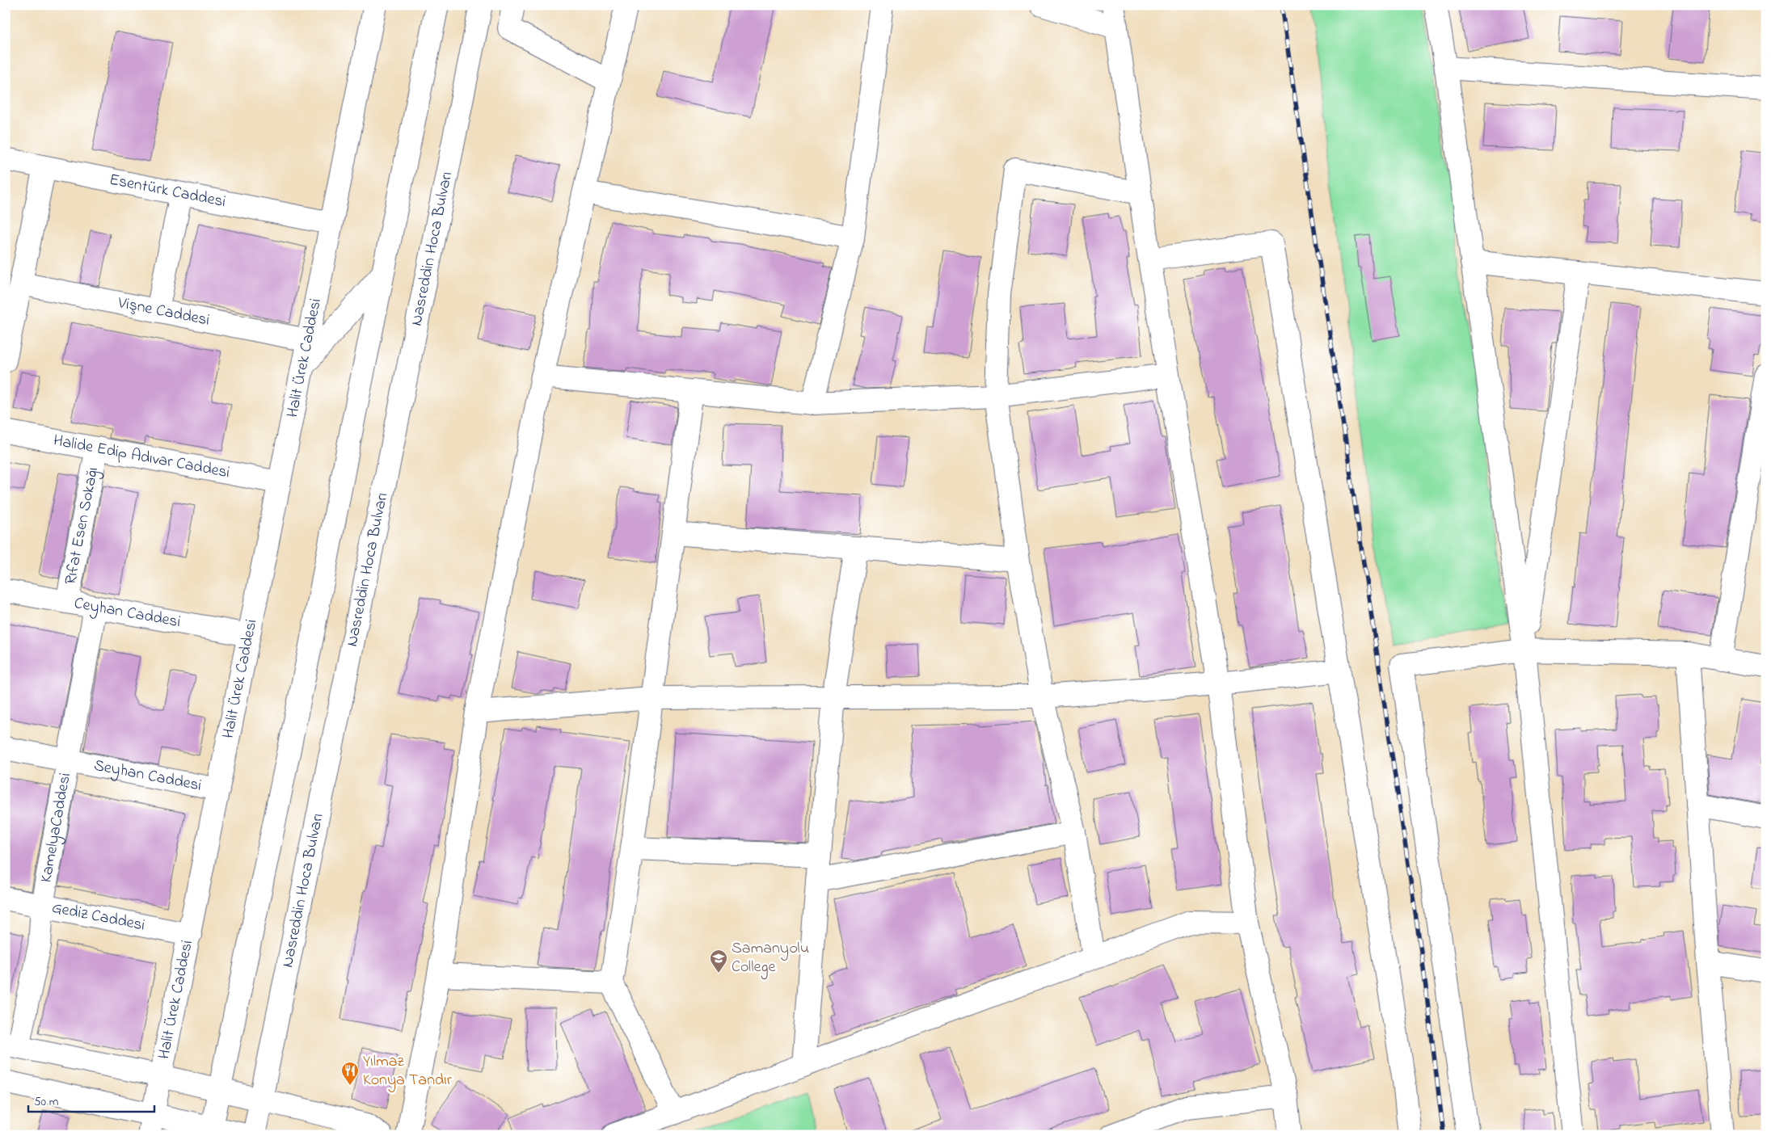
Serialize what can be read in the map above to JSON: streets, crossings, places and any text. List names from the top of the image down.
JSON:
{
  "streets": {
    "main road": [
      "Esentürk Caddesi",
      "Nasreddin Hoca Bulvarı",
      "Vişne Caddesi",
      "Halit Ürek Caddesi",
      "Halide Edip Adıvar Caddesi",
      "Rıfat Esen Sokağı",
      "Ceyhan Caddesi",
      "Seyhan Caddesi",
      "KamelyaCaddesi",
      "Gediz Caddesi"
    ]
  },
  "crossings": [
    ["Esentürk Caddesi", "Halit Ürek Caddesi"],
    ["Vişne Caddesi", "Halit Ürek Caddesi"],
    ["Halit Ürek Caddesi", "Halide Edip Adıvar Caddesi"],
    ["Halit Ürek Caddesi", "Ceyhan Caddesi"],
    ["Halit Ürek Caddesi", "Seyhan Caddesi"],
    ["Halit Ürek Caddesi", "Gediz Caddesi"],
    ["Halide Edip Adıvar Caddesi", "Rıfat Esen Sokağı"],
    ["Rıfat Esen Sokağı", "Ceyhan Caddesi"],
    ["Ceyhan Caddesi", "KamelyaCaddesi"],
    ["Seyhan Caddesi", "KamelyaCaddesi"],
    ["KamelyaCaddesi", "Gediz Caddesi"]
  ],
  "places": {
    "school or university": ["Samanyolu College"],
    "restaurant": ["Yılmaz Konya Tandır"]
  },
  "scale_bar": "50 m"
}
